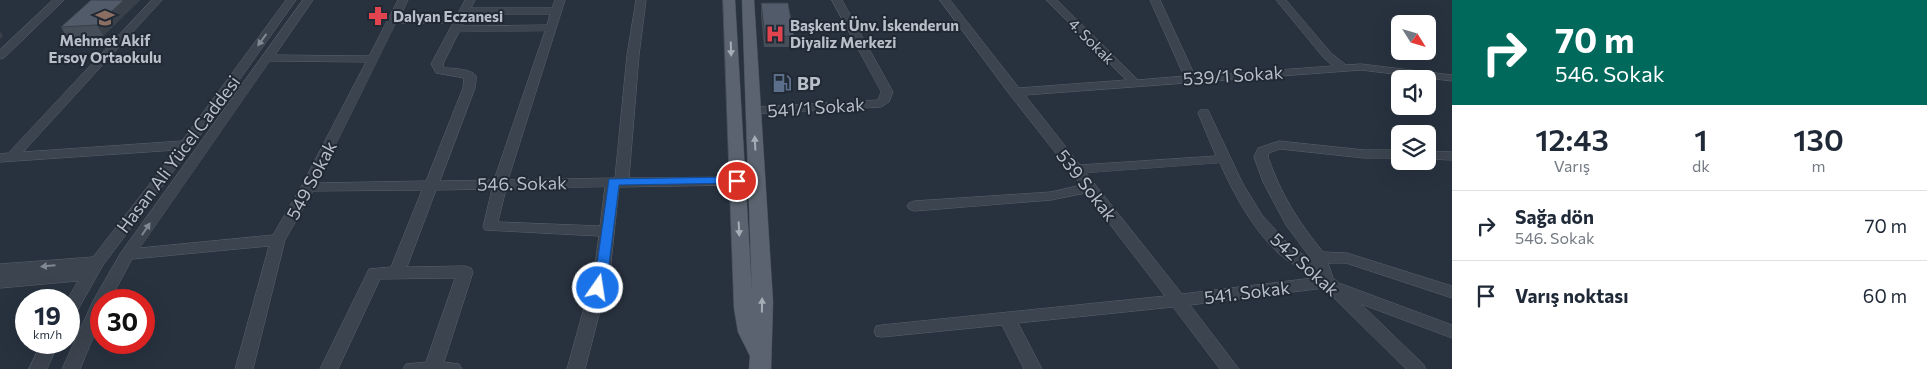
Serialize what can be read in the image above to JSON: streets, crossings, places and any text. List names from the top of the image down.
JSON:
{
  "streets": {
    "street": [
      "4. Sokak",
      "539/1 Sokak",
      "541/1 Sokak",
      "Hasan Ali Yücel Caddesi",
      "549 Sokak",
      "546. Sokak",
      "539 Sokak",
      "542 Sokak",
      "541. Sokak"
    ]
  },
  "crossings": [
    ["4. Sokak", "539/1 Sokak"],
    ["539/1 Sokak", "539 Sokak"],
    ["549 Sokak", "546. Sokak"],
    ["539 Sokak", "541. Sokak"],
    ["542 Sokak", "541. Sokak"]
  ],
  "places": {
    "pharmacy": ["Dalyan Eczanesi"],
    "school or university": ["Mehmet Akif Ersoy Ortaokulu"],
    "hospital": ["Başkent Ünv. İskenderun Diyaliz Merkezi"],
    "fuel station": ["BP"]
  },
  "north": "bottom right",
  "page": {
    "turn": ["70 m", "546. Sokak"],
    "eta": [
      "12:43",
      "Varış",
      "1",
      "dk",
      "130",
      "m"
    ],
    "list": [
      {
        "name": "Sağa dön",
        "note": "546. Sokak",
        "value": "70 m"
      },
      {
        "name": "Varış noktası",
        "value": "60 m"
      }
    ],
    "speed": "19 km/h",
    "limit": "30"
  }
}
